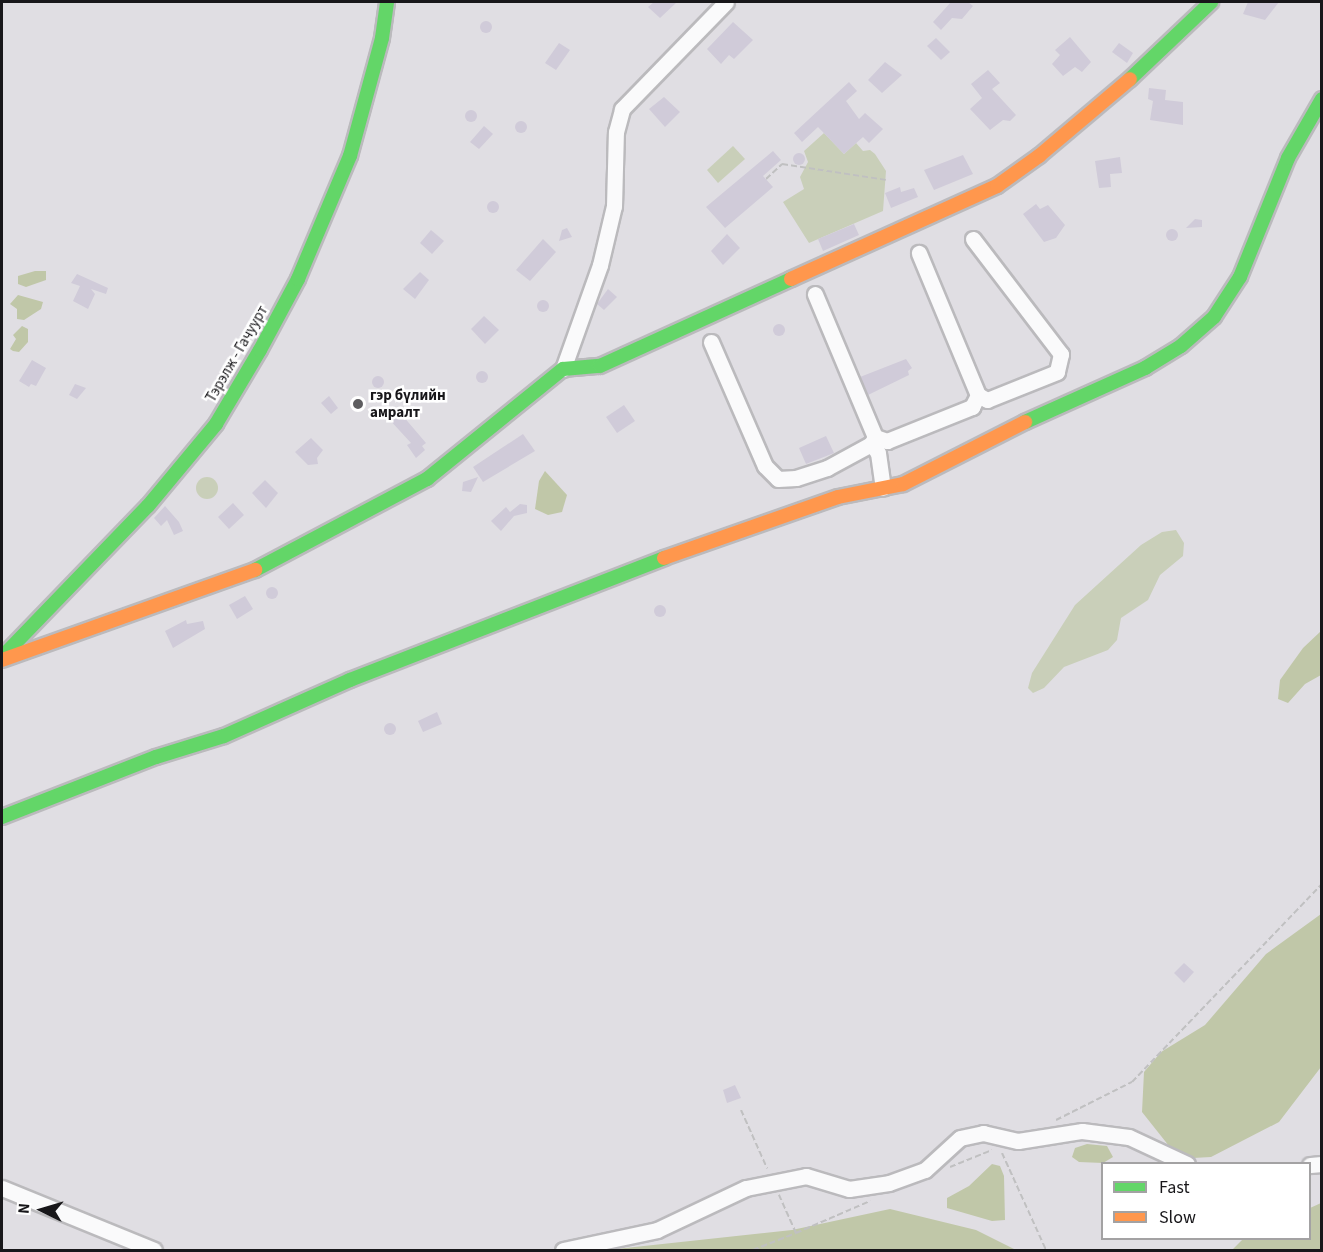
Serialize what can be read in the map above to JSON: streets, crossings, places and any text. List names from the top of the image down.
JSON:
{
  "streets": {
    "street": ["Тэрэлж - Гачуурт"]
  },
  "places": ["гэр бүлийн амралт"],
  "legend": ["Fast", "Slow"],
  "north": "left"
}
